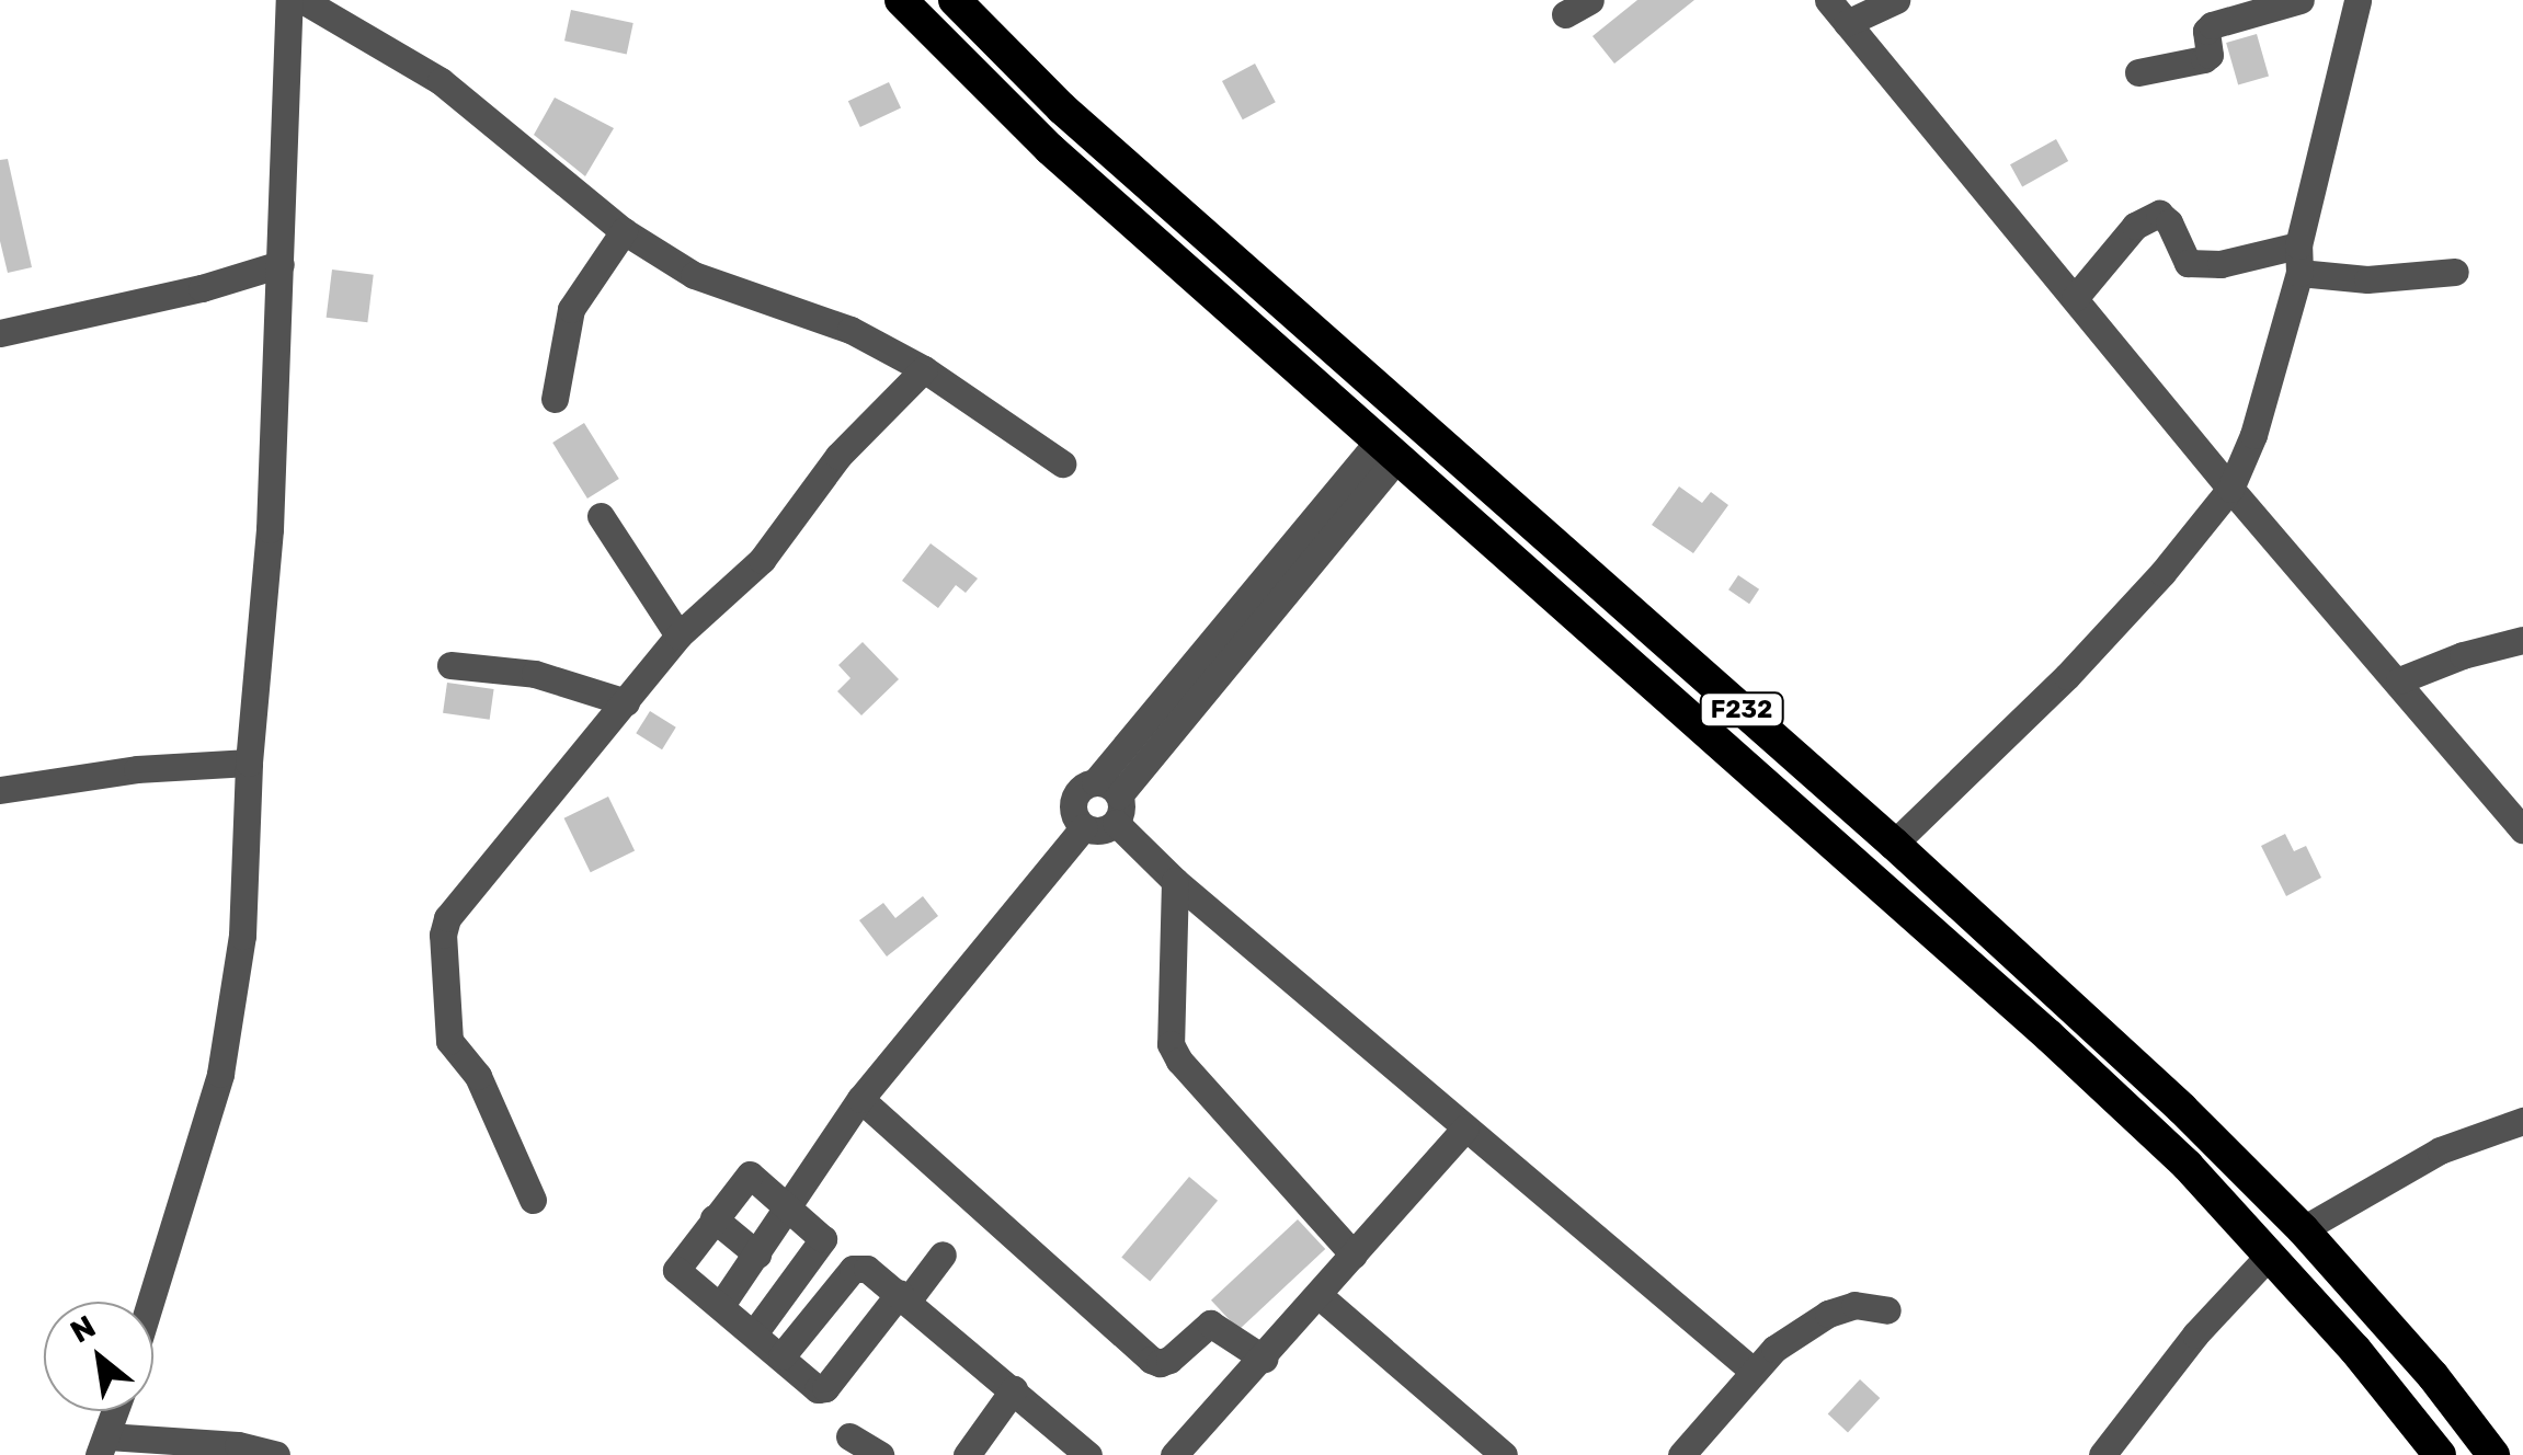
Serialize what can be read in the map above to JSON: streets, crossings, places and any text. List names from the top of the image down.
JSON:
{
  "streets": {
    "highway": ["F232"]
  },
  "north": "top left"
}
